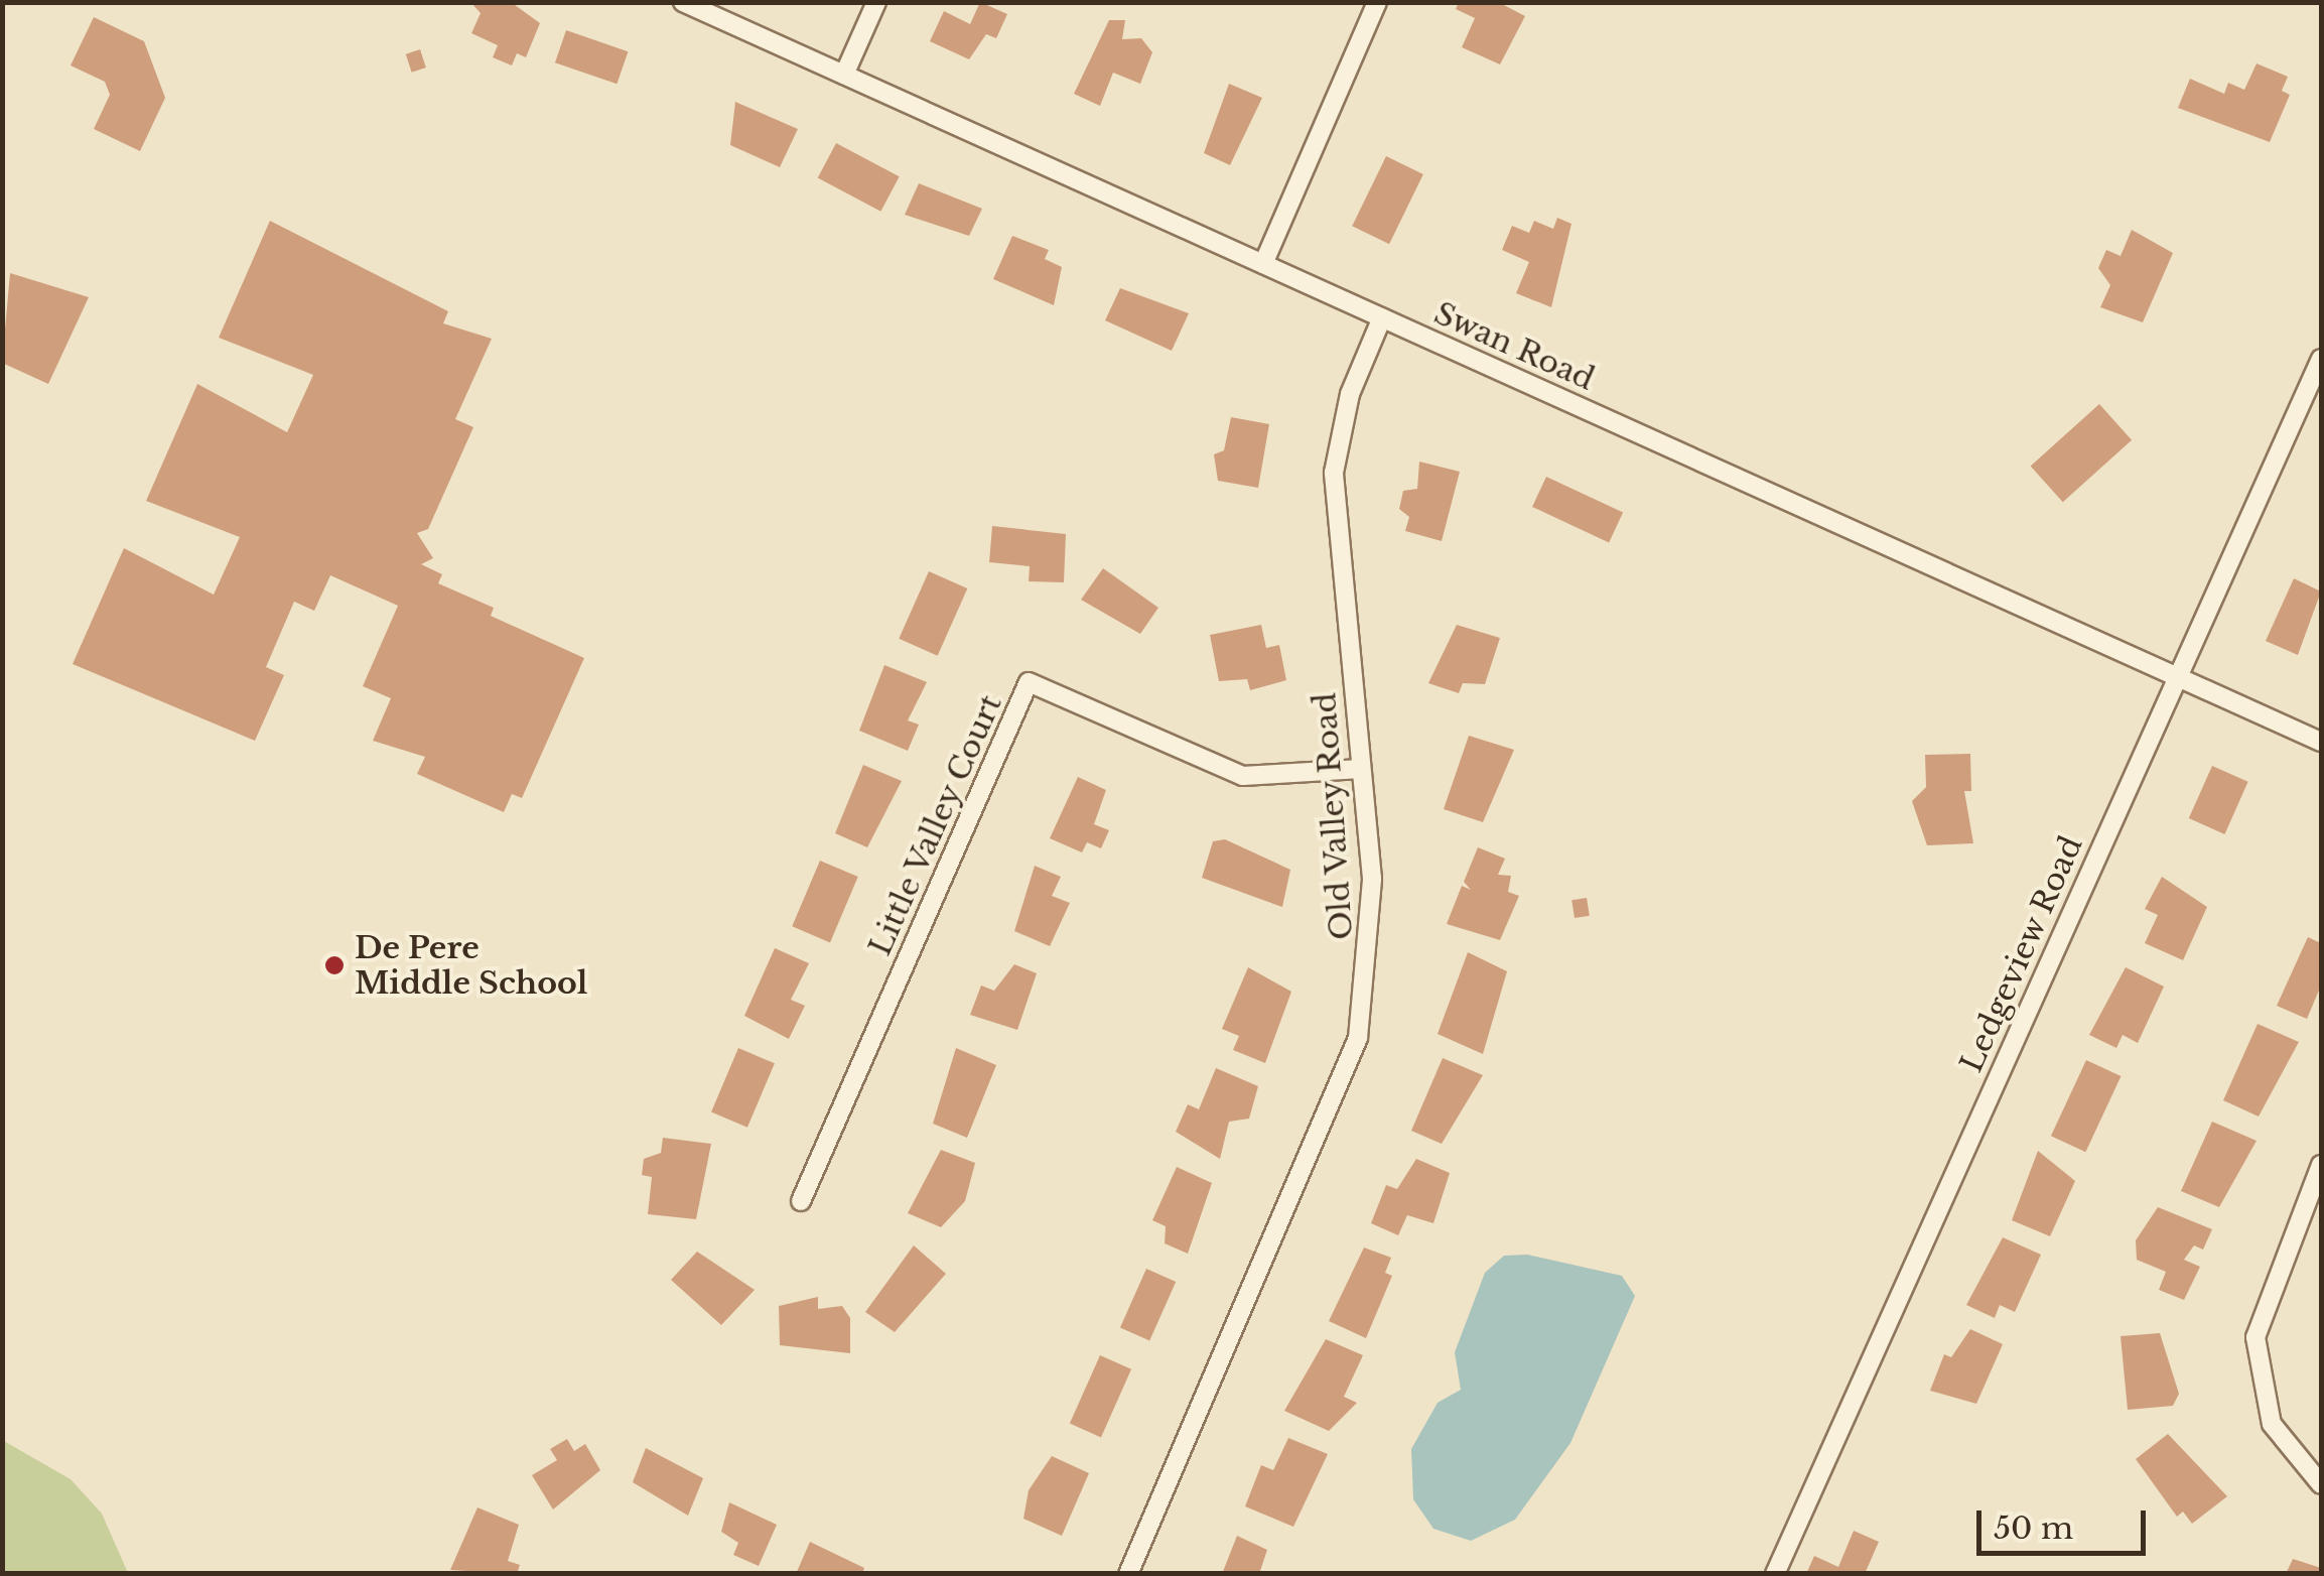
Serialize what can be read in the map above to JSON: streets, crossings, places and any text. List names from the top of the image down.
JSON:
{
  "streets": {
    "street": [
      "Swan Road",
      "Old Valley Road",
      "Little Valley Court",
      "Ledgeview Road"
    ]
  },
  "crossings": [
    ["Swan Road", "Old Valley Road"],
    ["Swan Road", "Ledgeview Road"],
    ["Old Valley Road", "Little Valley Court"]
  ],
  "places": ["De Pere Middle School"],
  "scale_bar": "50 m"
}
